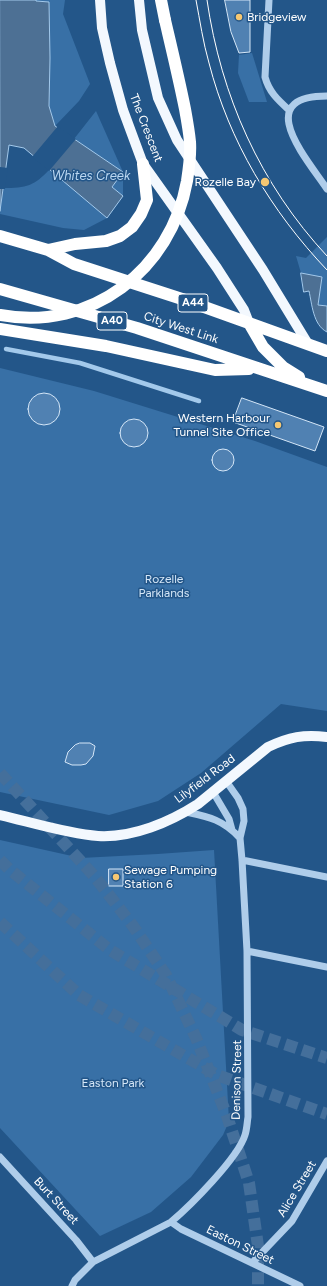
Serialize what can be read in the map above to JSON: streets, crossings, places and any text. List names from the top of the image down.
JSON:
{
  "streets": {
    "highway": ["A44", "A40", "City West Link"],
    "main road": ["The Crescent", "Lilyfield Road"],
    "street": [
      "Denison Street",
      "Alice Street",
      "Burt Street",
      "Easton Street"
    ]
  },
  "crossings": [
    ["The Crescent", "A44"],
    ["Lilyfield Road", "Denison Street"],
    ["Denison Street", "Burt Street"],
    ["Denison Street", "Easton Street"],
    ["Alice Street", "Easton Street"]
  ],
  "water": ["Whites Creek"],
  "parks": ["Rozelle Parklands", "Easton Park"],
  "places": [
    "Bridgeview",
    "Rozelle Bay",
    "Western Harbour Tunnel Site Office",
    "Sewage Pumping Station 6"
  ]
}
